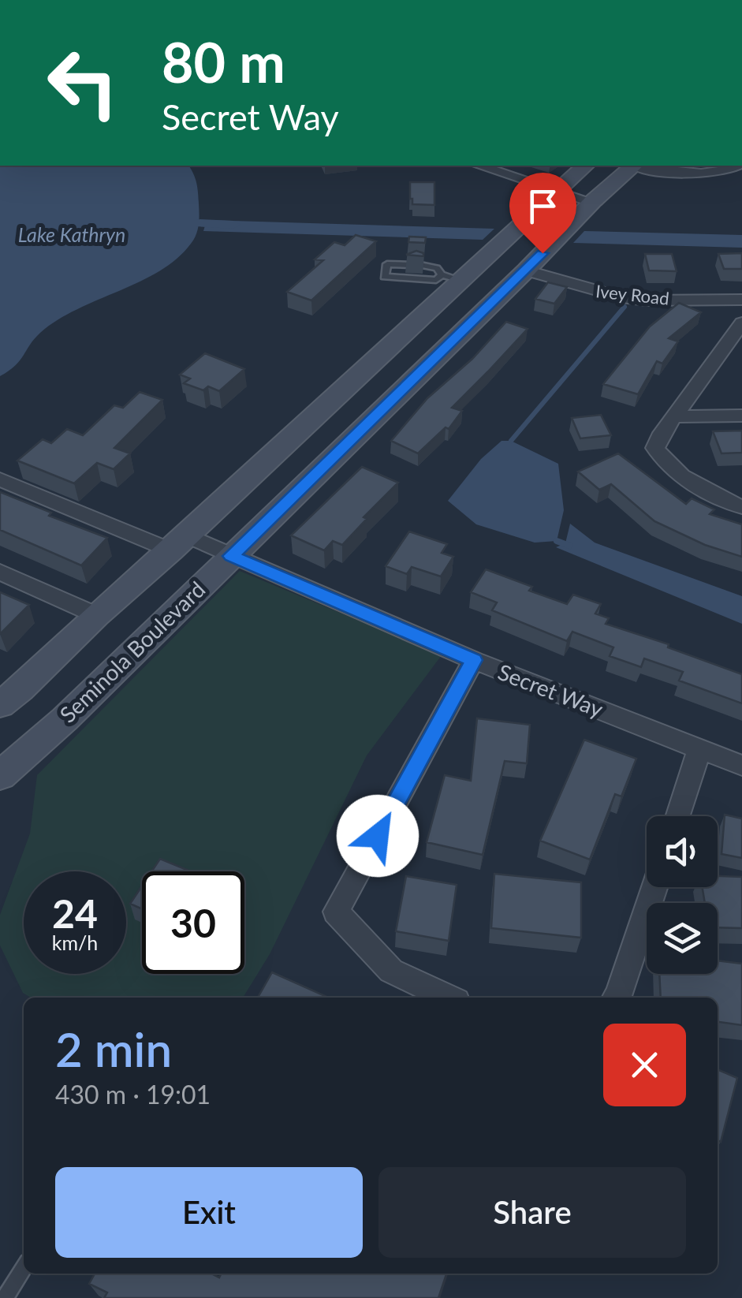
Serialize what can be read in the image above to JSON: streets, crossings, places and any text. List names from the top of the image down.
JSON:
{
  "streets": {
    "main road": ["Seminola Boulevard"],
    "street": ["Ivey Road", "Secret Way"]
  },
  "crossings": [
    ["Ivey Road", "Seminola Boulevard"],
    ["Seminola Boulevard", "Secret Way"]
  ],
  "water": ["Lake Kathryn"],
  "page": {
    "turn": ["80 m", "Secret Way"],
    "speed": "24 km/h",
    "limit": "30",
    "heading": ["2 min", "430 m · 19:01"],
    "buttons": ["Exit", "Share"]
  }
}
